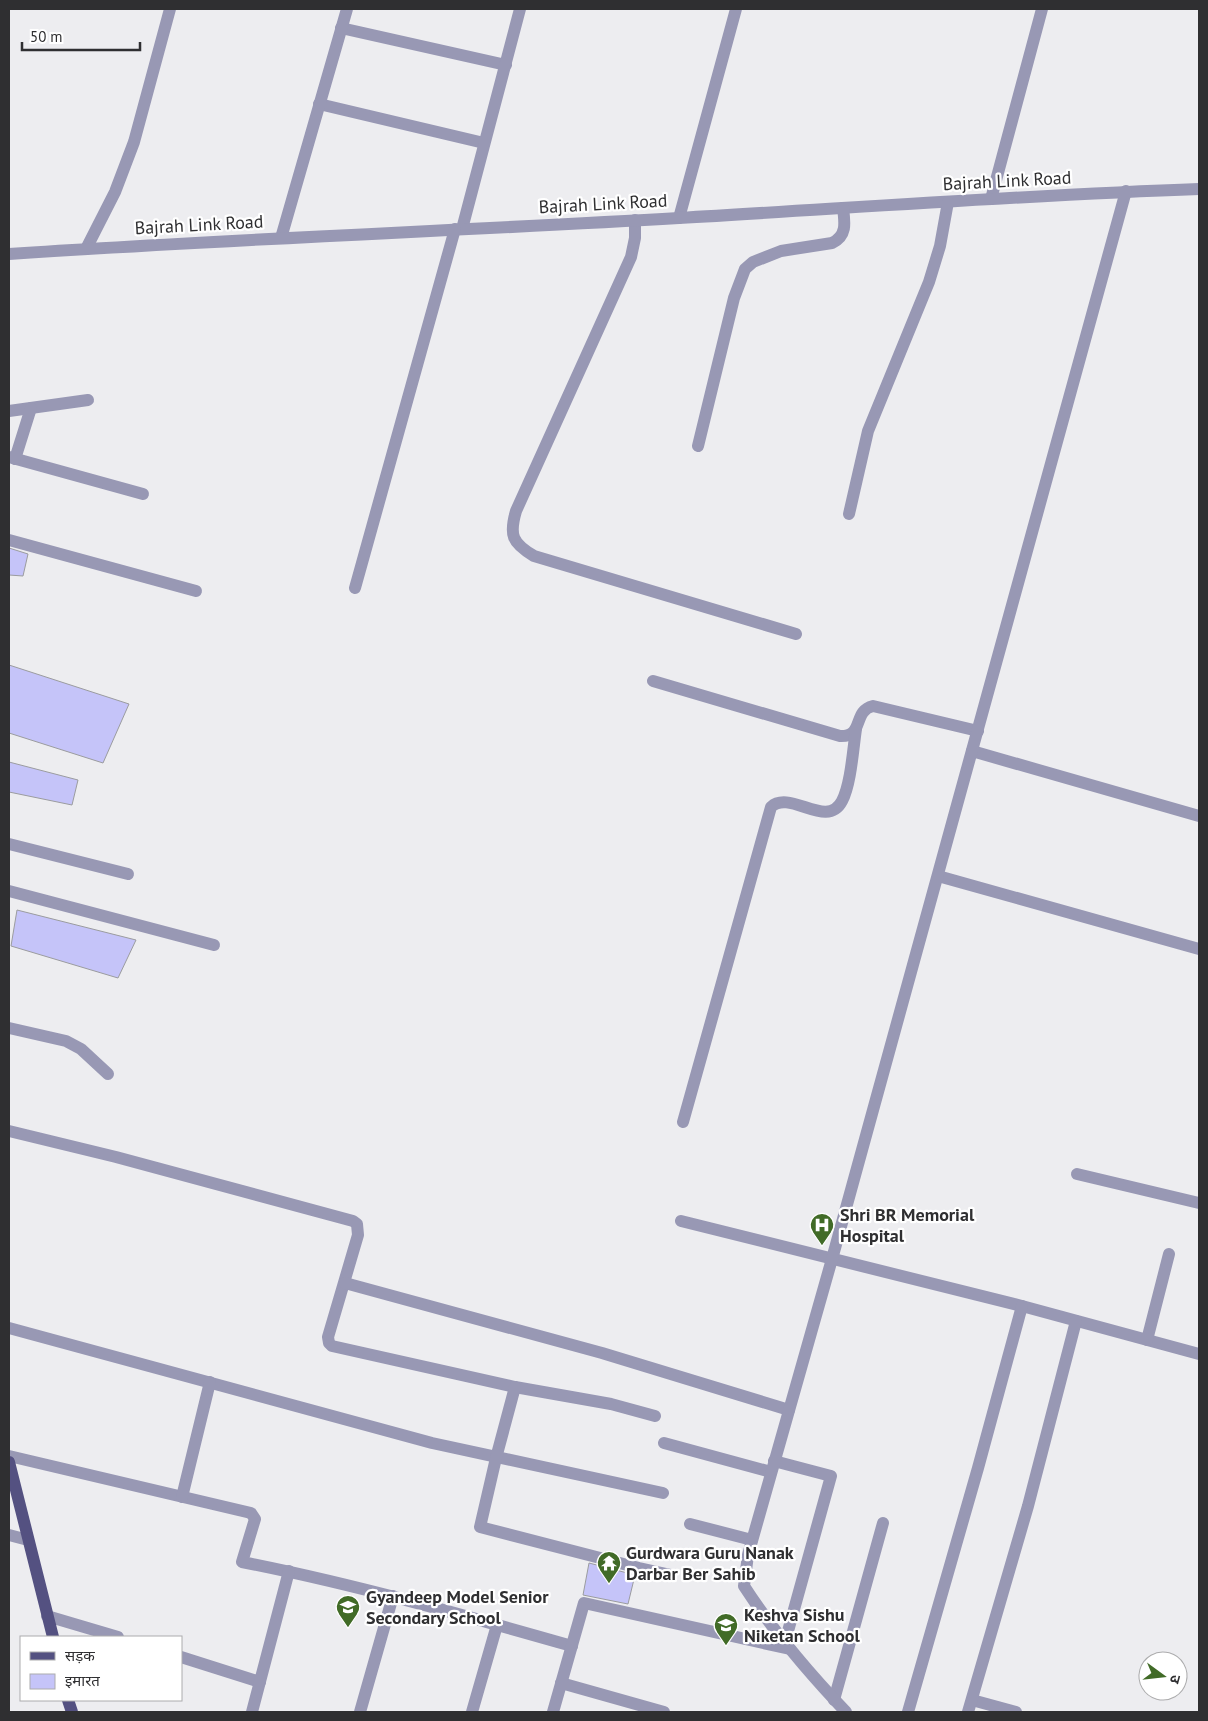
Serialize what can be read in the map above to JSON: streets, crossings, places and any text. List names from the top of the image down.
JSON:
{
  "streets": {
    "street": ["Bajrah Link Road"]
  },
  "places": {
    "hospital": ["Shri BR Memorial Hospital"],
    "temple": ["Gurdwara Guru Nanak Darbar Ber Sahib"],
    "school or university": ["Gyandeep Model Senior Secondary School", "Keshva Sishu Niketan School"]
  },
  "legend": ["सड़क", "इमारत"],
  "scale_bar": "50 m",
  "north": "right"
}
